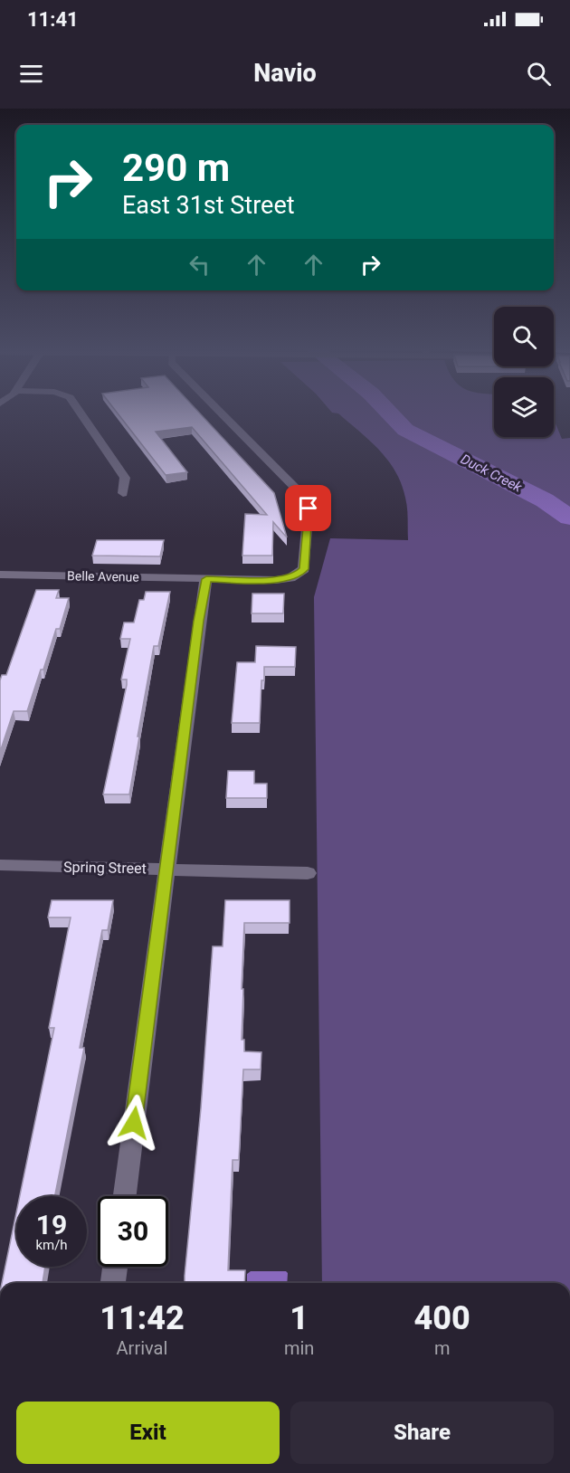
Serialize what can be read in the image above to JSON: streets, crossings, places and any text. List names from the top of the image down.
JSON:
{
  "streets": {
    "street": ["Belle Avenue", "Spring Street"]
  },
  "water": ["Duck Creek"],
  "page": {
    "status": "11:41",
    "header": "Navio",
    "turn": ["290 m", "East 31st Street"],
    "speed": "19 km/h",
    "limit": "30",
    "eta": [
      "11:42",
      "Arrival",
      "1",
      "min",
      "400",
      "m"
    ],
    "buttons": ["Exit", "Share"]
  }
}
